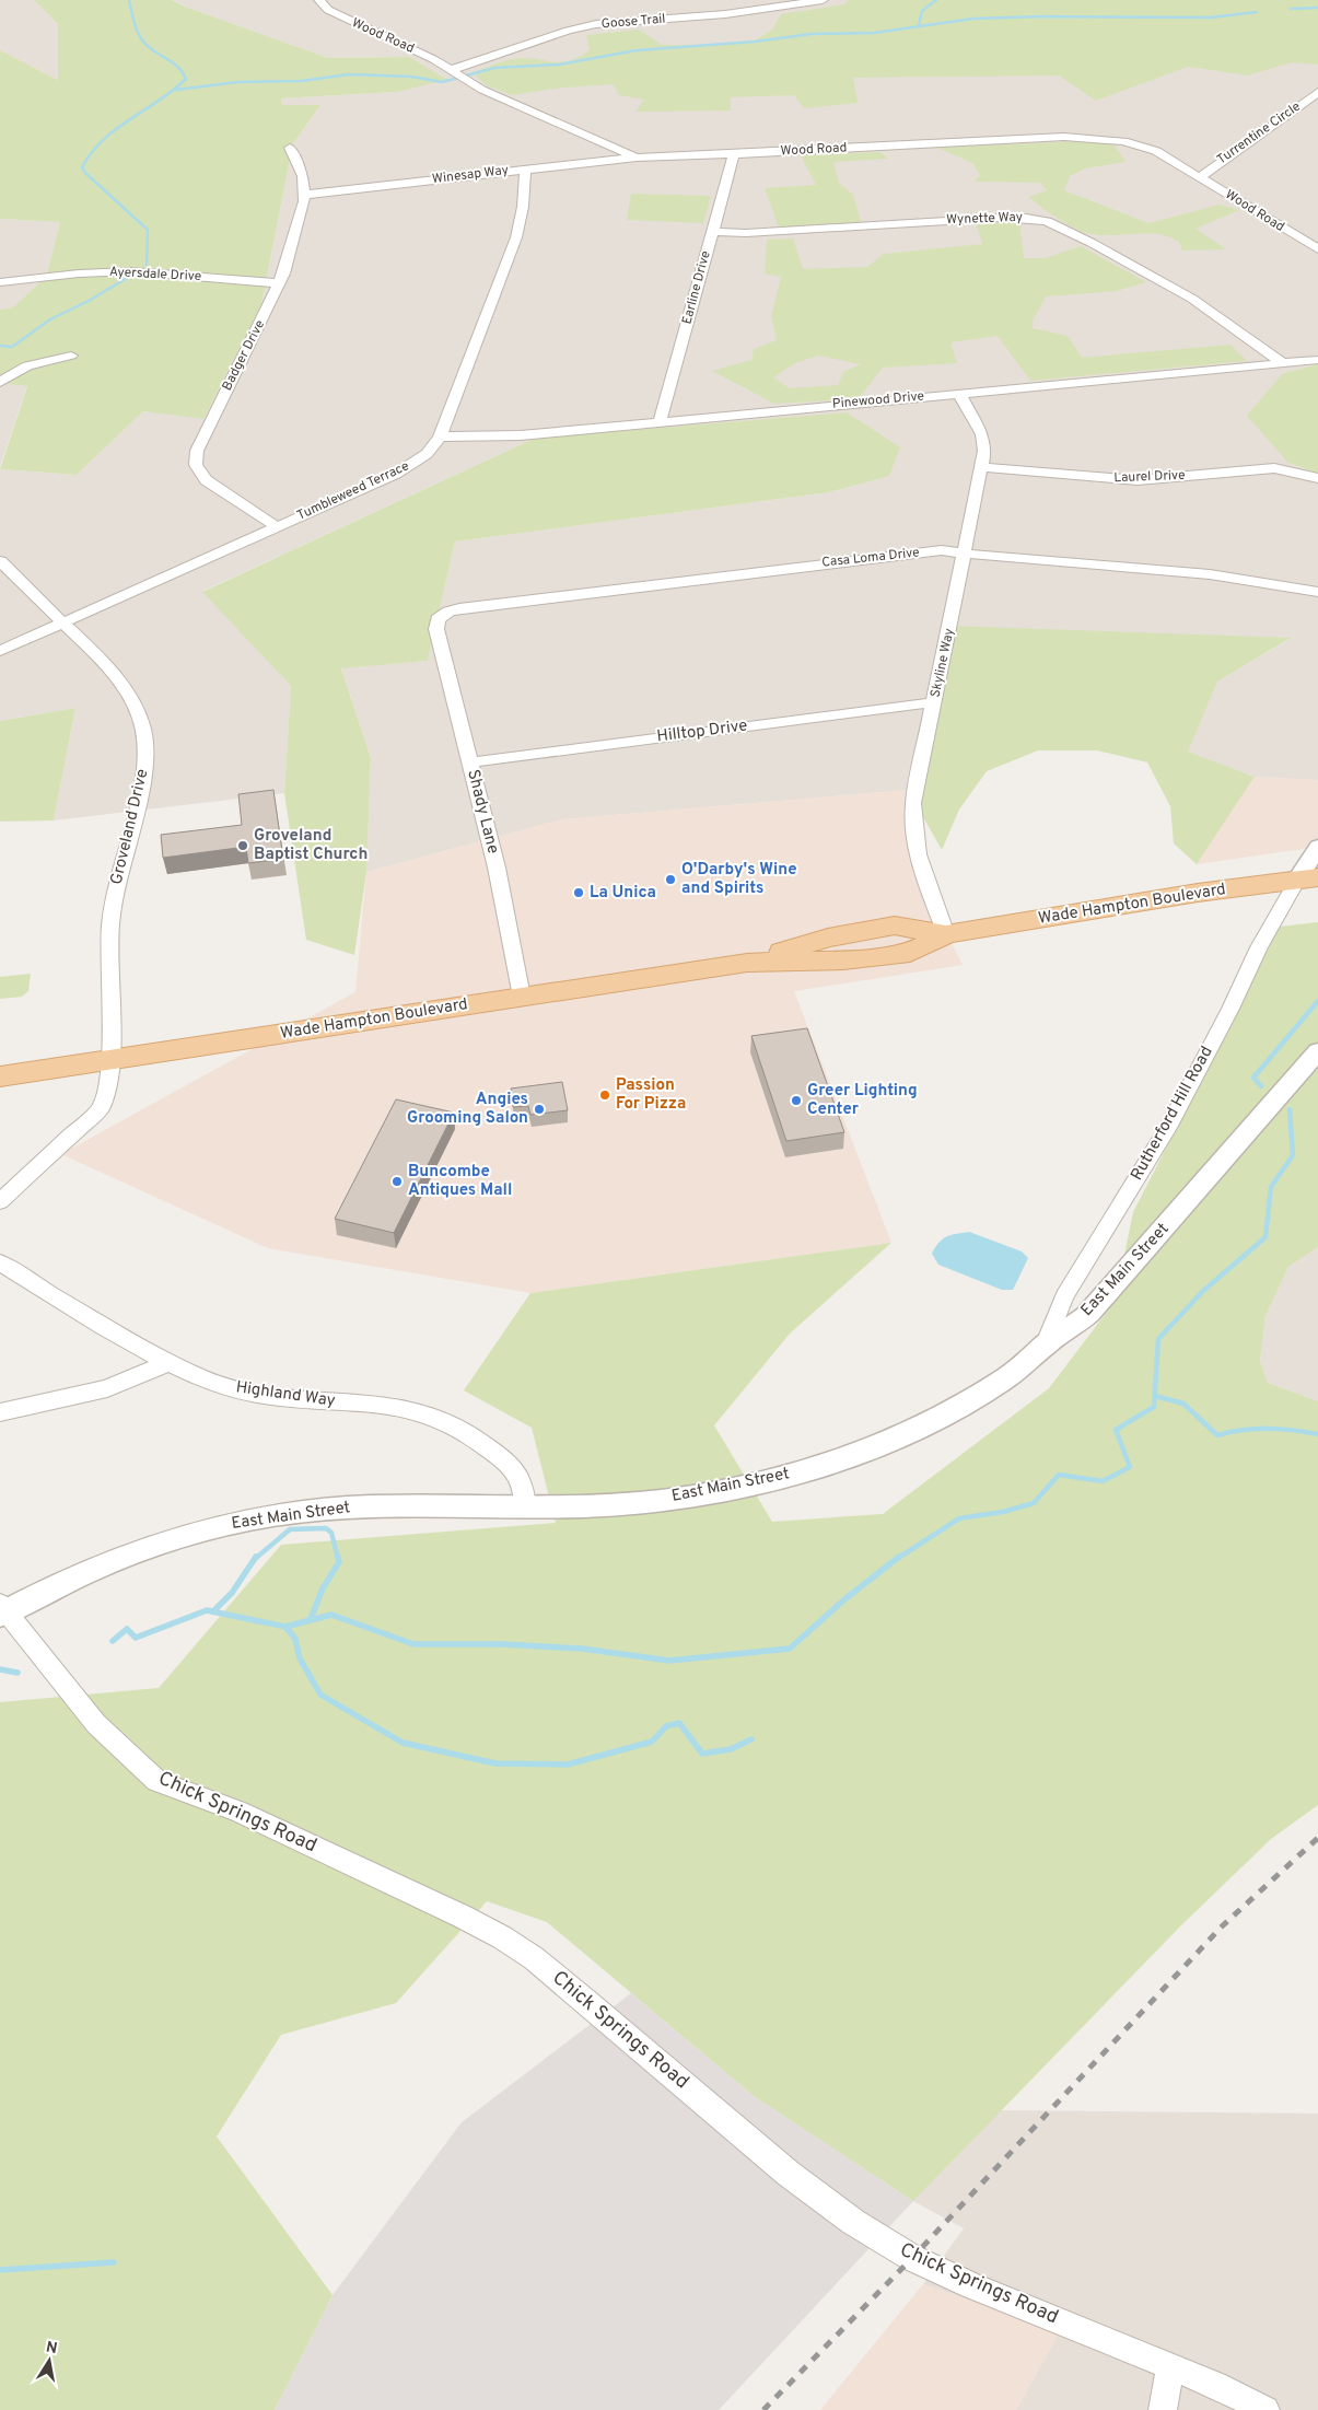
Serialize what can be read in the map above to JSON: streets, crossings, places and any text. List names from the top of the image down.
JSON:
{
  "streets": {
    "main road": ["Wade Hampton Boulevard"],
    "street": [
      "Goose Trail",
      "Wood Road",
      "Turrentine Circle",
      "Winesap Way",
      "Wynette Way",
      "Ayersdale Drive",
      "Earline Drive",
      "Badger Drive",
      "Pinewood Drive",
      "Laurel Drive",
      "Tumbleweed Terrace",
      "Casa Loma Drive",
      "Skyline Way",
      "Hilltop Drive",
      "Shady Lane",
      "Groveland Drive",
      "Rutherford Hill Road",
      "East Main Street",
      "Highland Way",
      "Chick Springs Road"
    ]
  },
  "crossings": [
    ["Goose Trail", "Wood Road"],
    ["Wood Road", "Turrentine Circle"],
    ["Wood Road", "Winesap Way"],
    ["Wood Road", "Earline Drive"],
    ["Winesap Way", "Badger Drive"],
    ["Winesap Way", "Tumbleweed Terrace"],
    ["Wynette Way", "Earline Drive"],
    ["Wynette Way", "Pinewood Drive"],
    ["Ayersdale Drive", "Badger Drive"],
    ["Earline Drive", "Pinewood Drive"],
    ["Badger Drive", "Tumbleweed Terrace"],
    ["Pinewood Drive", "Tumbleweed Terrace"],
    ["Pinewood Drive", "Skyline Way"],
    ["Laurel Drive", "Skyline Way"],
    ["Tumbleweed Terrace", "Groveland Drive"],
    ["Casa Loma Drive", "Skyline Way"],
    ["Casa Loma Drive", "Shady Lane"],
    ["Skyline Way", "Hilltop Drive"],
    ["Skyline Way", "Wade Hampton Boulevard"],
    ["Hilltop Drive", "Shady Lane"],
    ["Shady Lane", "Wade Hampton Boulevard"],
    ["Groveland Drive", "Wade Hampton Boulevard"],
    ["Wade Hampton Boulevard", "Rutherford Hill Road"],
    ["Rutherford Hill Road", "East Main Street"],
    ["East Main Street", "Highland Way"],
    ["East Main Street", "Chick Springs Road"]
  ],
  "places": [
    "Groveland Baptist Church",
    "O'Darby's Wine and Spirits",
    "La Unica",
    "Passion For Pizza",
    "Greer Lighting Center",
    "Angies Grooming Salon",
    "Buncombe Antiques Mall"
  ],
  "north": "top"
}
